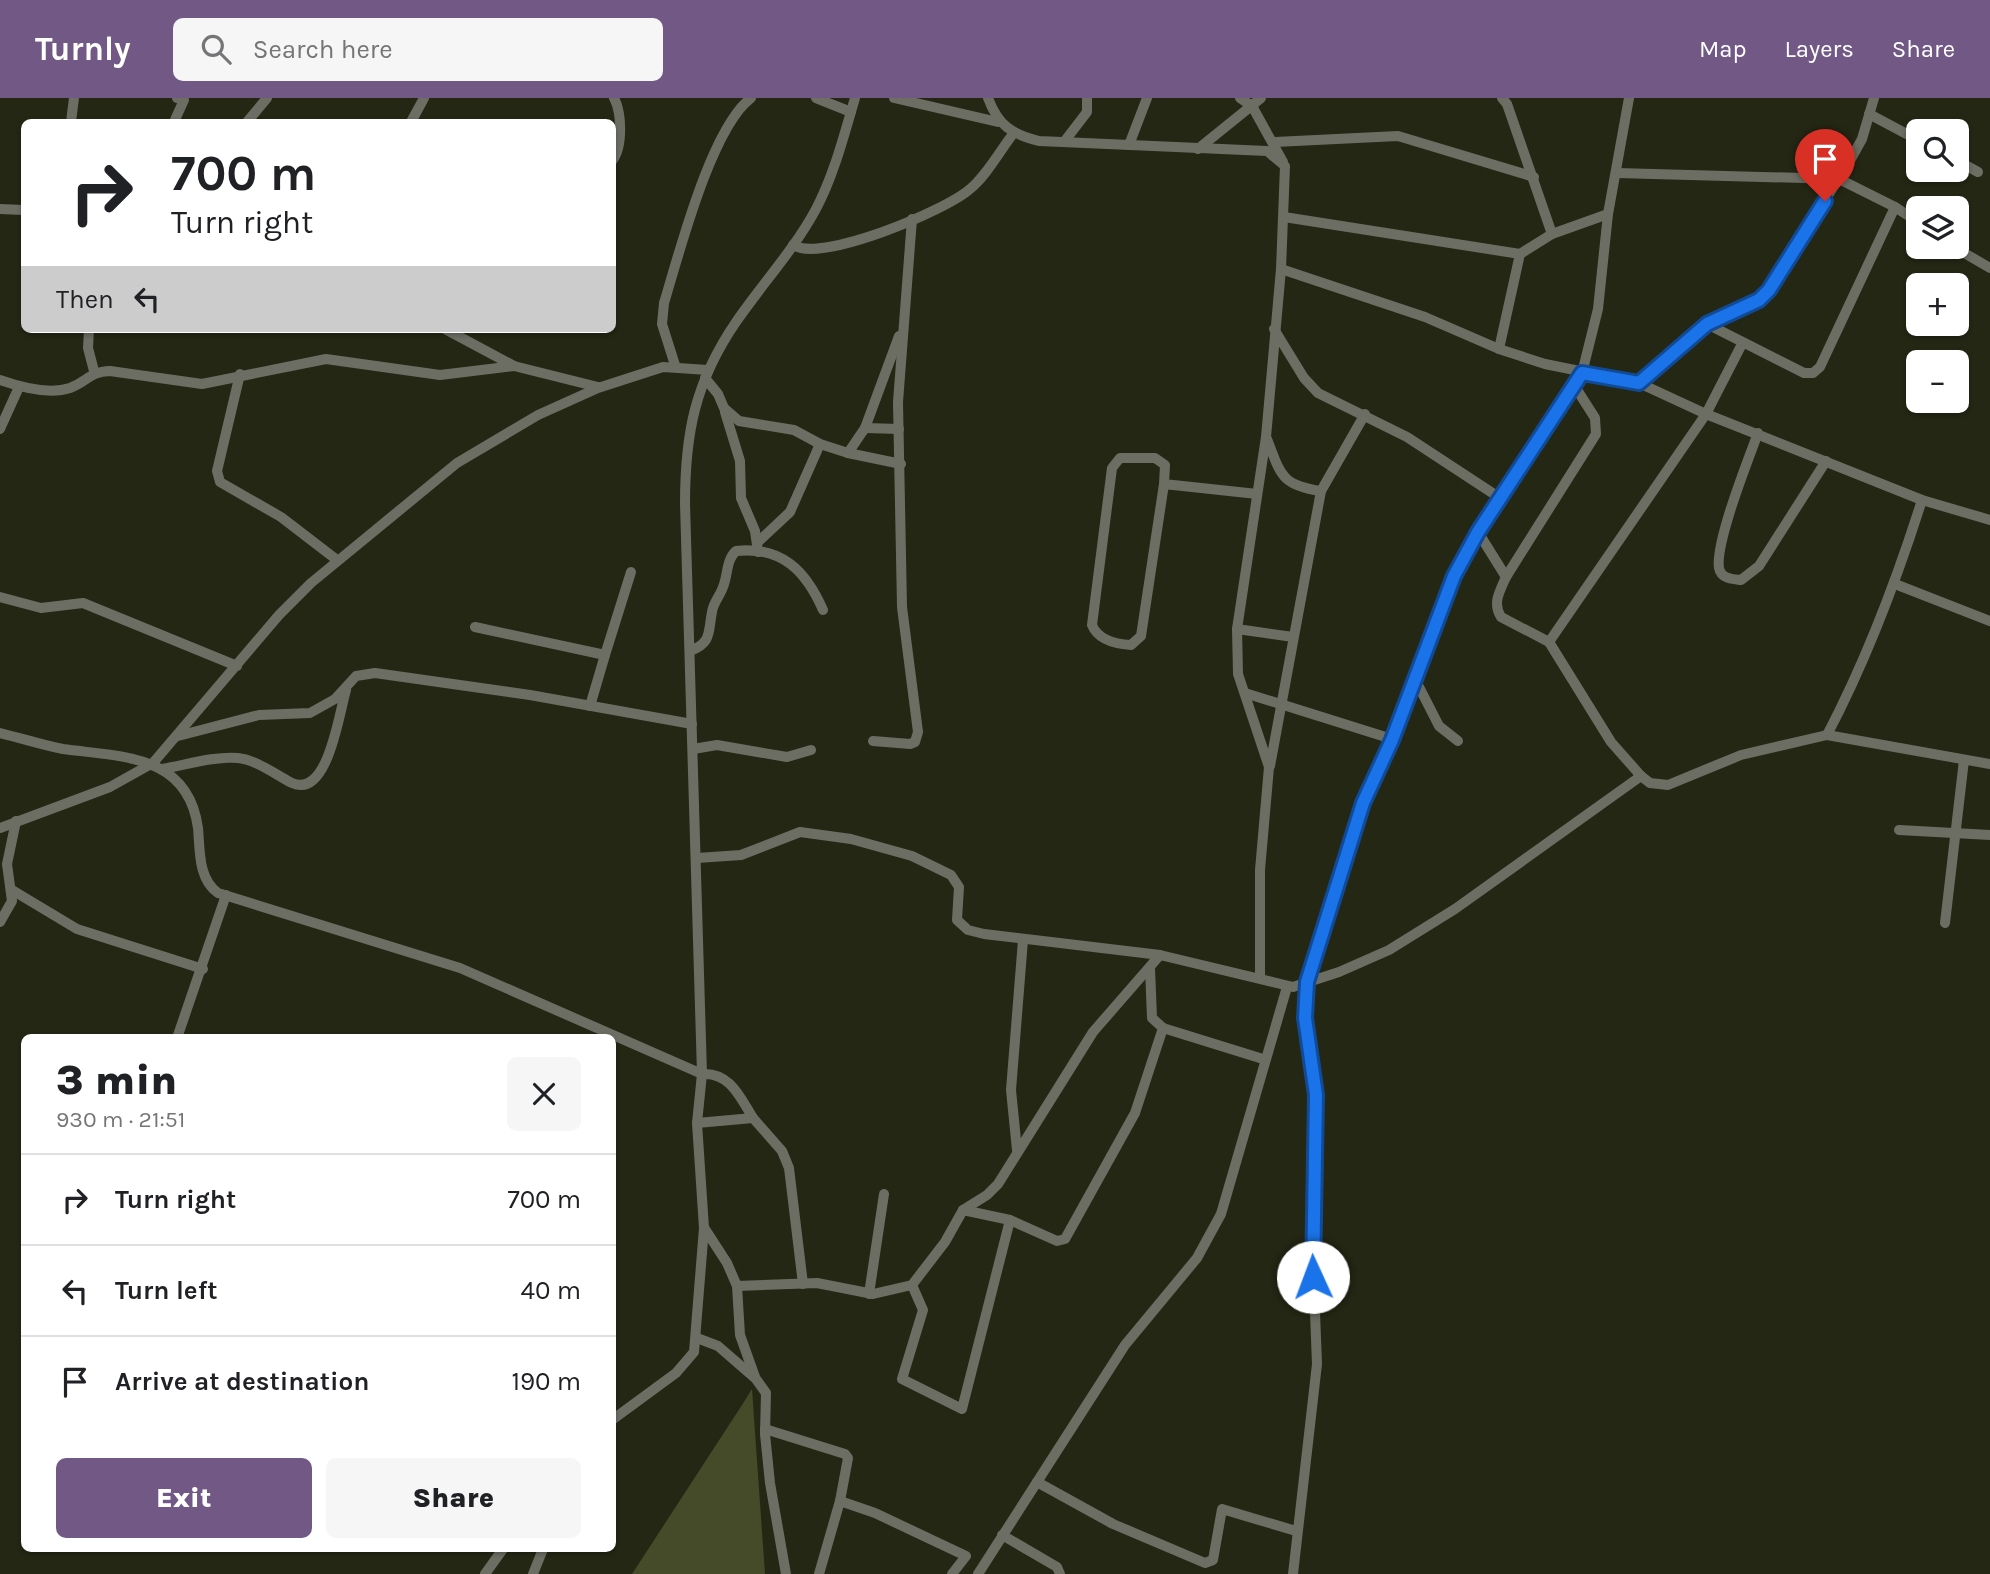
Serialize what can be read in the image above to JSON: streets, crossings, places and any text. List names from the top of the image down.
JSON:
{
  "page": {
    "header": "Turnly",
    "search": "Search here",
    "nav": ["Map", "Layers", "Share"],
    "map_buttons": ["+", "−"],
    "turn": ["700 m", "Turn right"],
    "then": "Then",
    "heading": ["3 min", "930 m · 21:51"],
    "list": [
      {
        "name": "Turn right",
        "value": "700 m"
      },
      {
        "name": "Turn left",
        "value": "40 m"
      },
      {
        "name": "Arrive at destination",
        "value": "190 m"
      }
    ],
    "buttons": ["Exit", "Share"]
  }
}
